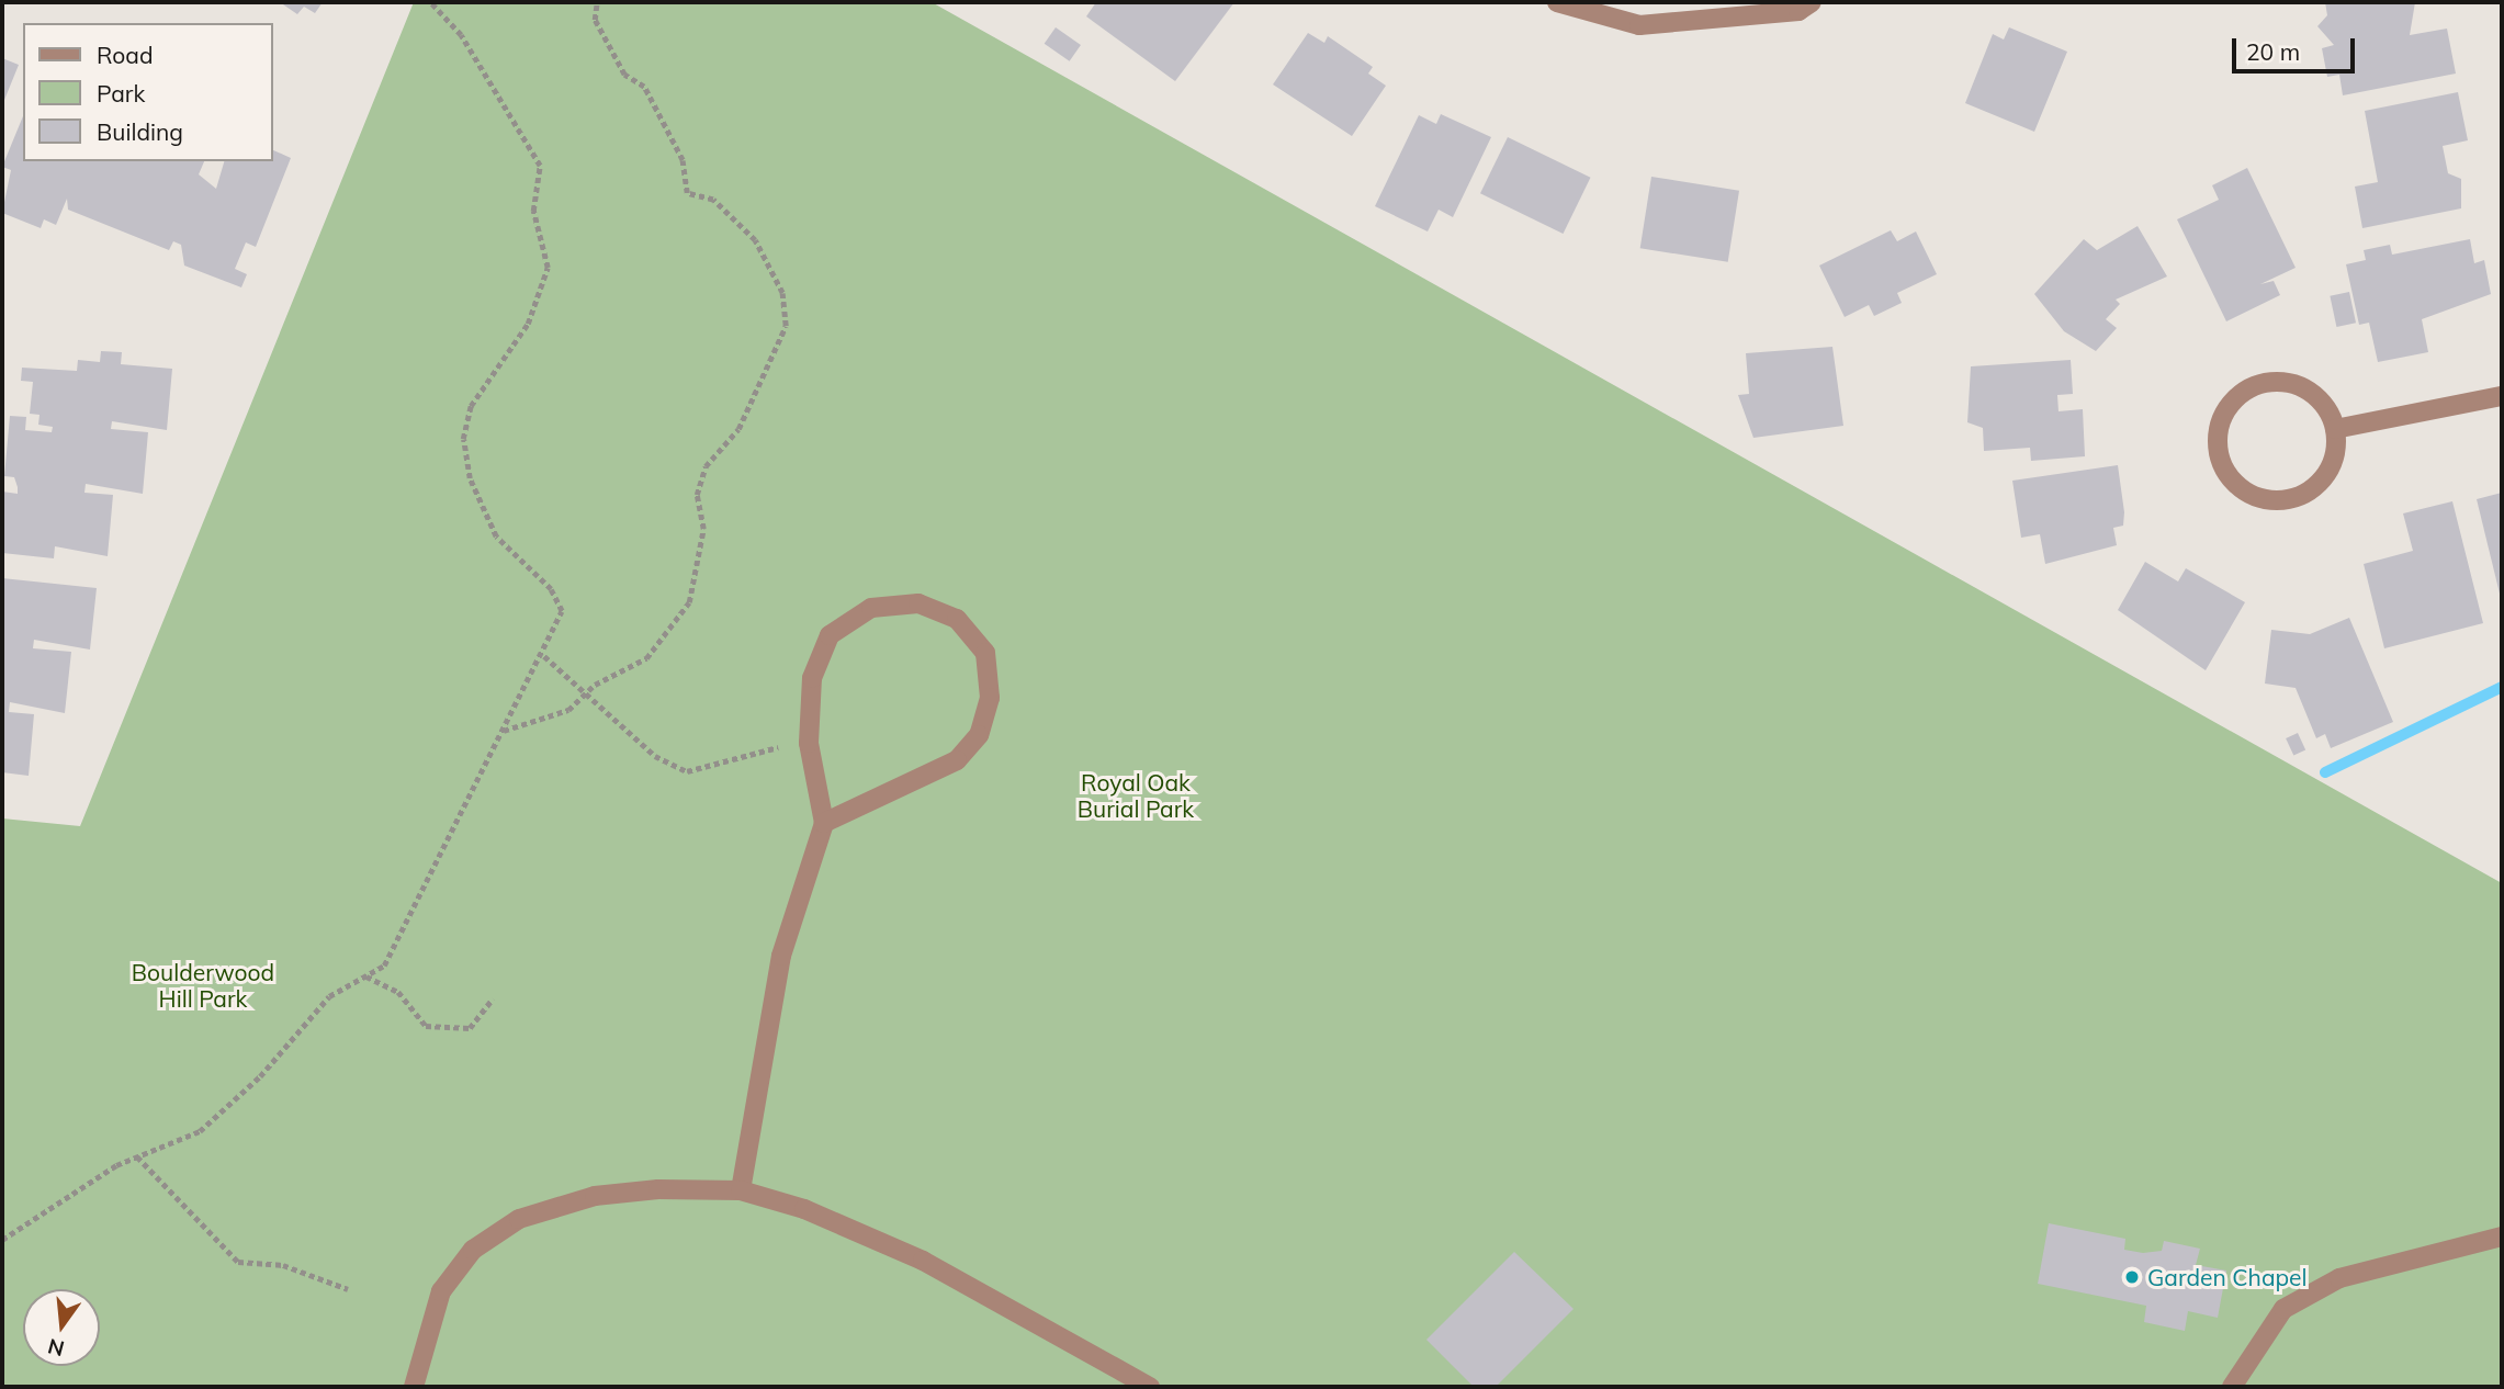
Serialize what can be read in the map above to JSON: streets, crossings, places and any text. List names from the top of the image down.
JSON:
{
  "parks": ["Royal Oak Burial Park", "Boulderwood Hill Park"],
  "places": ["Garden Chapel"],
  "legend": ["Road", "Park", "Building"],
  "scale_bar": "20 m",
  "north": "bottom"
}
